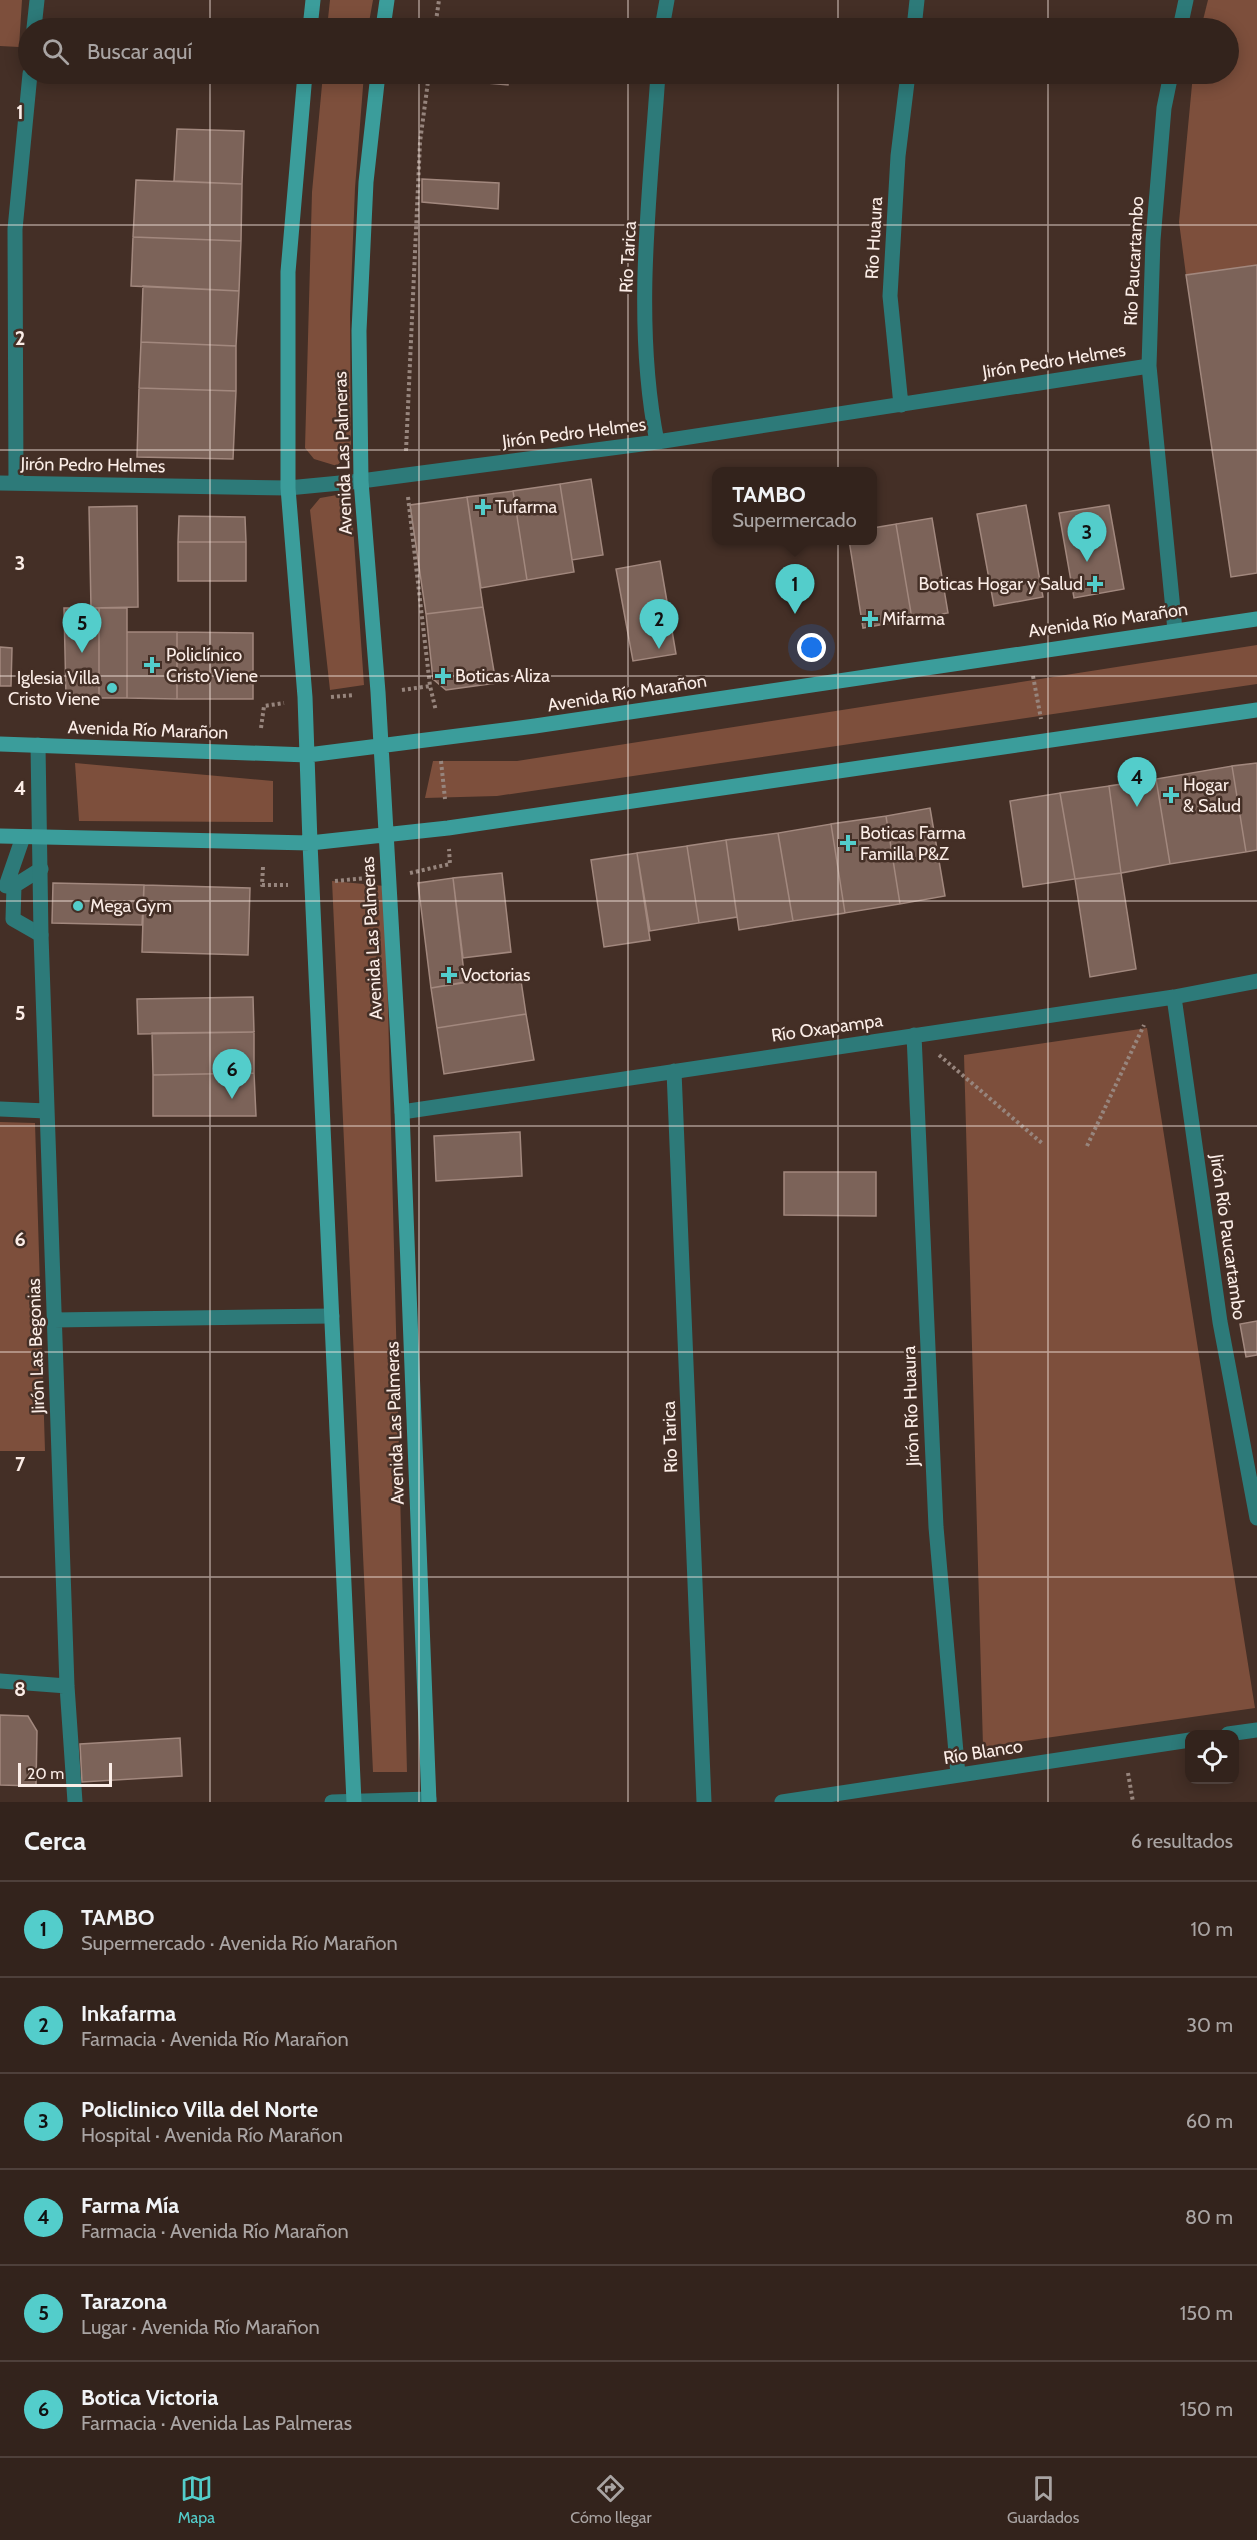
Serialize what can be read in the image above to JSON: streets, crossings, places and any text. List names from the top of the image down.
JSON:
{
  "streets": {
    "main road": ["Avenida Las Palmeras", "Avenida Río Marañon"],
    "street": [
      "Río Huaura",
      "Río Tarica",
      "Río Paucartambo",
      "Jirón Pedro Helmes",
      "Río Oxapampa",
      "Jirón Río Paucartambo",
      "Jirón Las Begonias",
      "Jirón Río Huaura",
      "Río Blanco"
    ]
  },
  "crossings": [
    ["Río Huaura", "Jirón Pedro Helmes"],
    ["Río Tarica", "Jirón Pedro Helmes"],
    ["Río Tarica", "Río Oxapampa"],
    ["Río Paucartambo", "Jirón Pedro Helmes"],
    ["Río Paucartambo", "Avenida Río Marañon"],
    ["Jirón Pedro Helmes", "Avenida Las Palmeras"],
    ["Avenida Las Palmeras", "Avenida Río Marañon"],
    ["Avenida Las Palmeras", "Río Oxapampa"],
    ["Avenida Río Marañon", "Jirón Las Begonias"],
    ["Río Oxapampa", "Jirón Río Paucartambo"],
    ["Río Oxapampa", "Jirón Río Huaura"],
    ["Jirón Río Huaura", "Río Blanco"]
  ],
  "places": {
    "health": [
      "Tufarma",
      "Boticas Hogar y Salud",
      "Mifarma",
      "Policlínico Cristo Viene",
      "Boticas Aliza",
      "Hogar & Salud",
      "Boticas Farma Familla P&Z",
      "Voctorias"
    ],
    "other": ["Iglesia Villa Cristo Viene", "Mega Gym"]
  },
  "scale_bar": "20 m",
  "page": {
    "search": "Buscar aquí",
    "popup": ["TAMBO", "Supermercado"],
    "pins": [
      "3",
      "1",
      "2",
      "5",
      "4",
      "6"
    ],
    "scale": "20 m",
    "heading": ["Cerca", "6 resultados"],
    "list": [
      {
        "mark": "1",
        "name": "TAMBO",
        "note": "Supermercado · Avenida Río Marañon",
        "value": "10 m"
      },
      {
        "mark": "2",
        "name": "Inkafarma",
        "note": "Farmacia · Avenida Río Marañon",
        "value": "30 m"
      },
      {
        "mark": "3",
        "name": "Policlinico Villa del Norte",
        "note": "Hospital · Avenida Río Marañon",
        "value": "60 m"
      },
      {
        "mark": "4",
        "name": "Farma Mía",
        "note": "Farmacia · Avenida Río Marañon",
        "value": "80 m"
      },
      {
        "mark": "5",
        "name": "Tarazona",
        "note": "Lugar · Avenida Río Marañon",
        "value": "150 m"
      },
      {
        "mark": "6",
        "name": "Botica Victoria",
        "note": "Farmacia · Avenida Las Palmeras",
        "value": "150 m"
      }
    ],
    "nav": ["Mapa", "Cómo llegar", "Guardados"]
  },
  "grid": {
    "rows": [
      "1",
      "2",
      "3",
      "4",
      "5",
      "6",
      "7",
      "8"
    ]
  }
}
